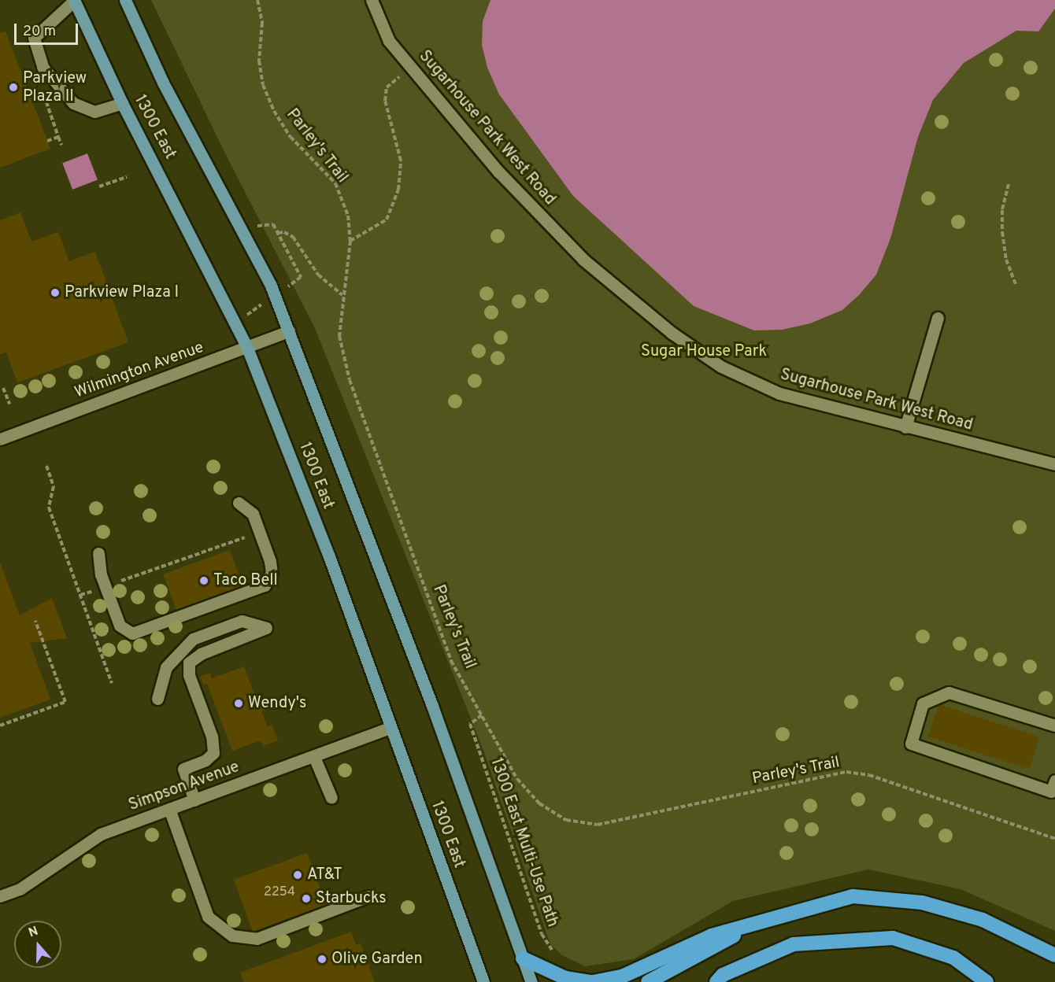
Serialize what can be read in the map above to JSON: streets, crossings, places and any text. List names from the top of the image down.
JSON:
{
  "streets": {
    "main road": ["1300 East"],
    "street": ["Sugarhouse Park West Road", "Wilmington Avenue", "Simpson Avenue"],
    "path": ["Parley's Trail", "1300 East Multi-Use Path"]
  },
  "crossings": [
    ["1300 East", "Wilmington Avenue"],
    ["1300 East", "Simpson Avenue"],
    ["Parley's Trail", "1300 East Multi-Use Path"]
  ],
  "parks": ["Sugar House Park"],
  "places": [
    "Parkview Plaza II",
    "Parkview Plaza I",
    "Taco Bell",
    "Wendy's",
    "AT&T",
    "Starbucks",
    "Olive Garden"
  ],
  "house_numbers": ["2254"],
  "scale_bar": "20 m",
  "north": "top"
}
